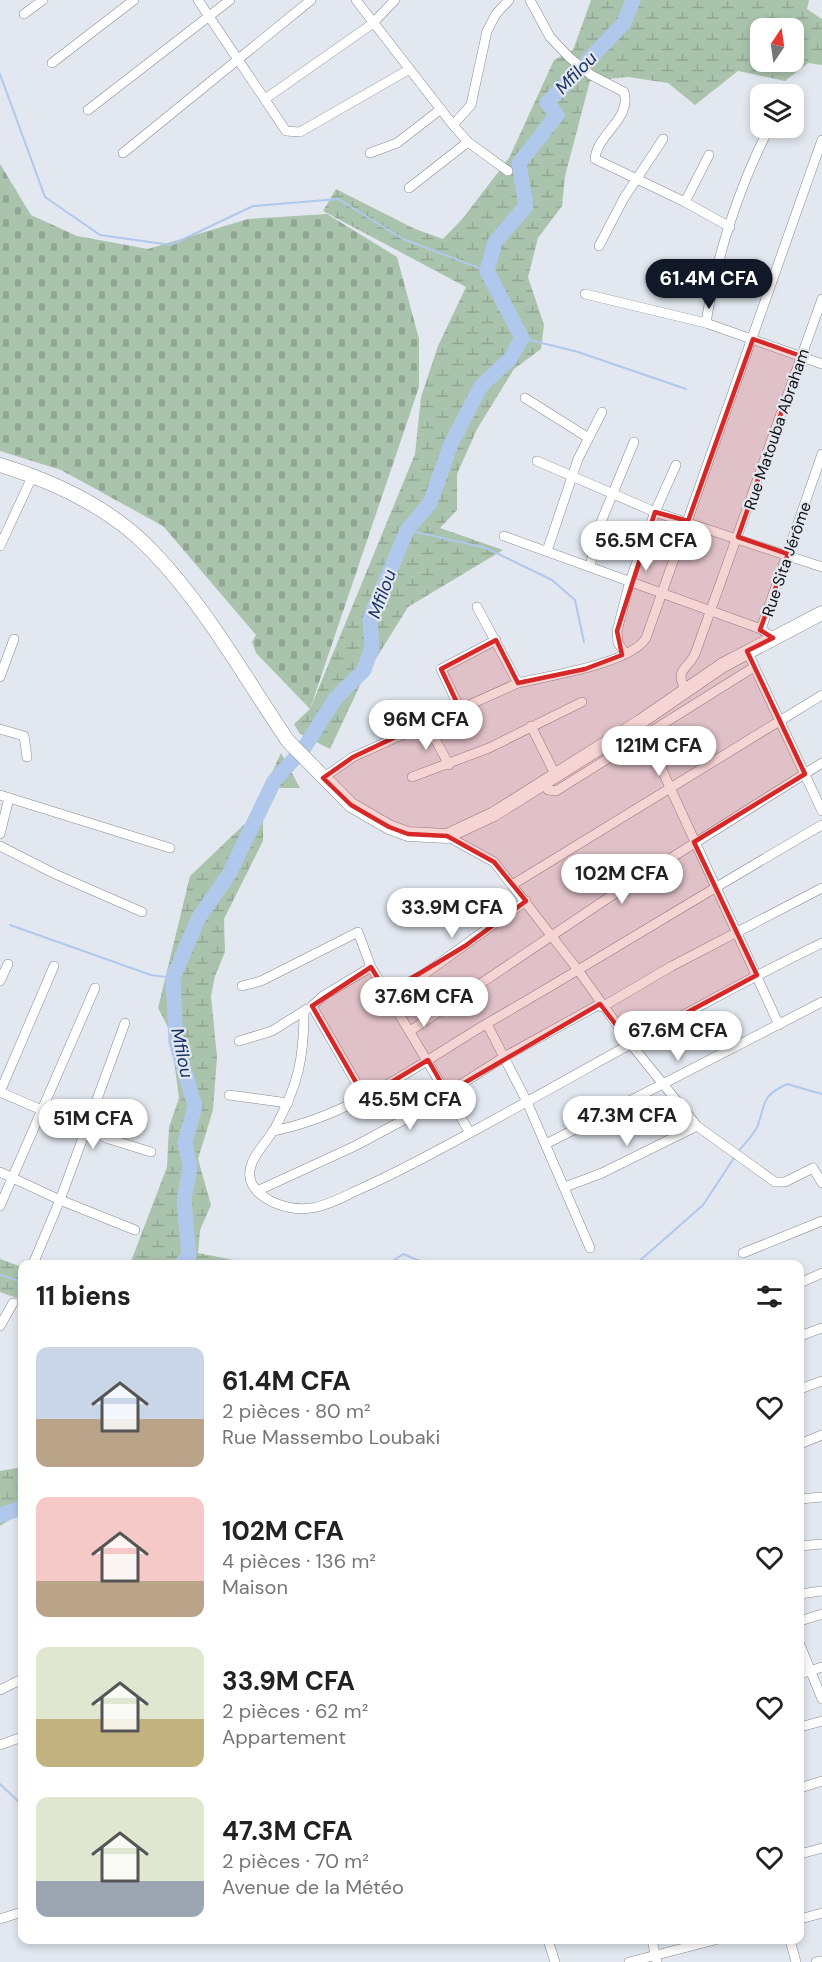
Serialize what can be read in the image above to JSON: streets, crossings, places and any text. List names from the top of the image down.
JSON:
{
  "streets": {
    "street": ["Rue Matouba Abraham", "Rue Sita Jérôme"]
  },
  "water": ["Mfilou"],
  "north": "top",
  "page": {
    "price": [
      "61.4M CFA",
      "56.5M CFA",
      "96M CFA",
      "121M CFA",
      "102M CFA",
      "33.9M CFA",
      "37.6M CFA",
      "67.6M CFA",
      "45.5M CFA",
      "47.3M CFA",
      "51M CFA"
    ],
    "heading": "11 biens",
    "list": [
      {
        "name": "61.4M CFA",
        "note": "2 pièces · 80 m² · Rue Massembo Loubaki"
      },
      {
        "name": "102M CFA",
        "note": "4 pièces · 136 m² · Maison"
      },
      {
        "name": "33.9M CFA",
        "note": "2 pièces · 62 m² · Appartement"
      },
      {
        "name": "47.3M CFA",
        "note": "2 pièces · 70 m² · Avenue de la Météo"
      }
    ]
  }
}
